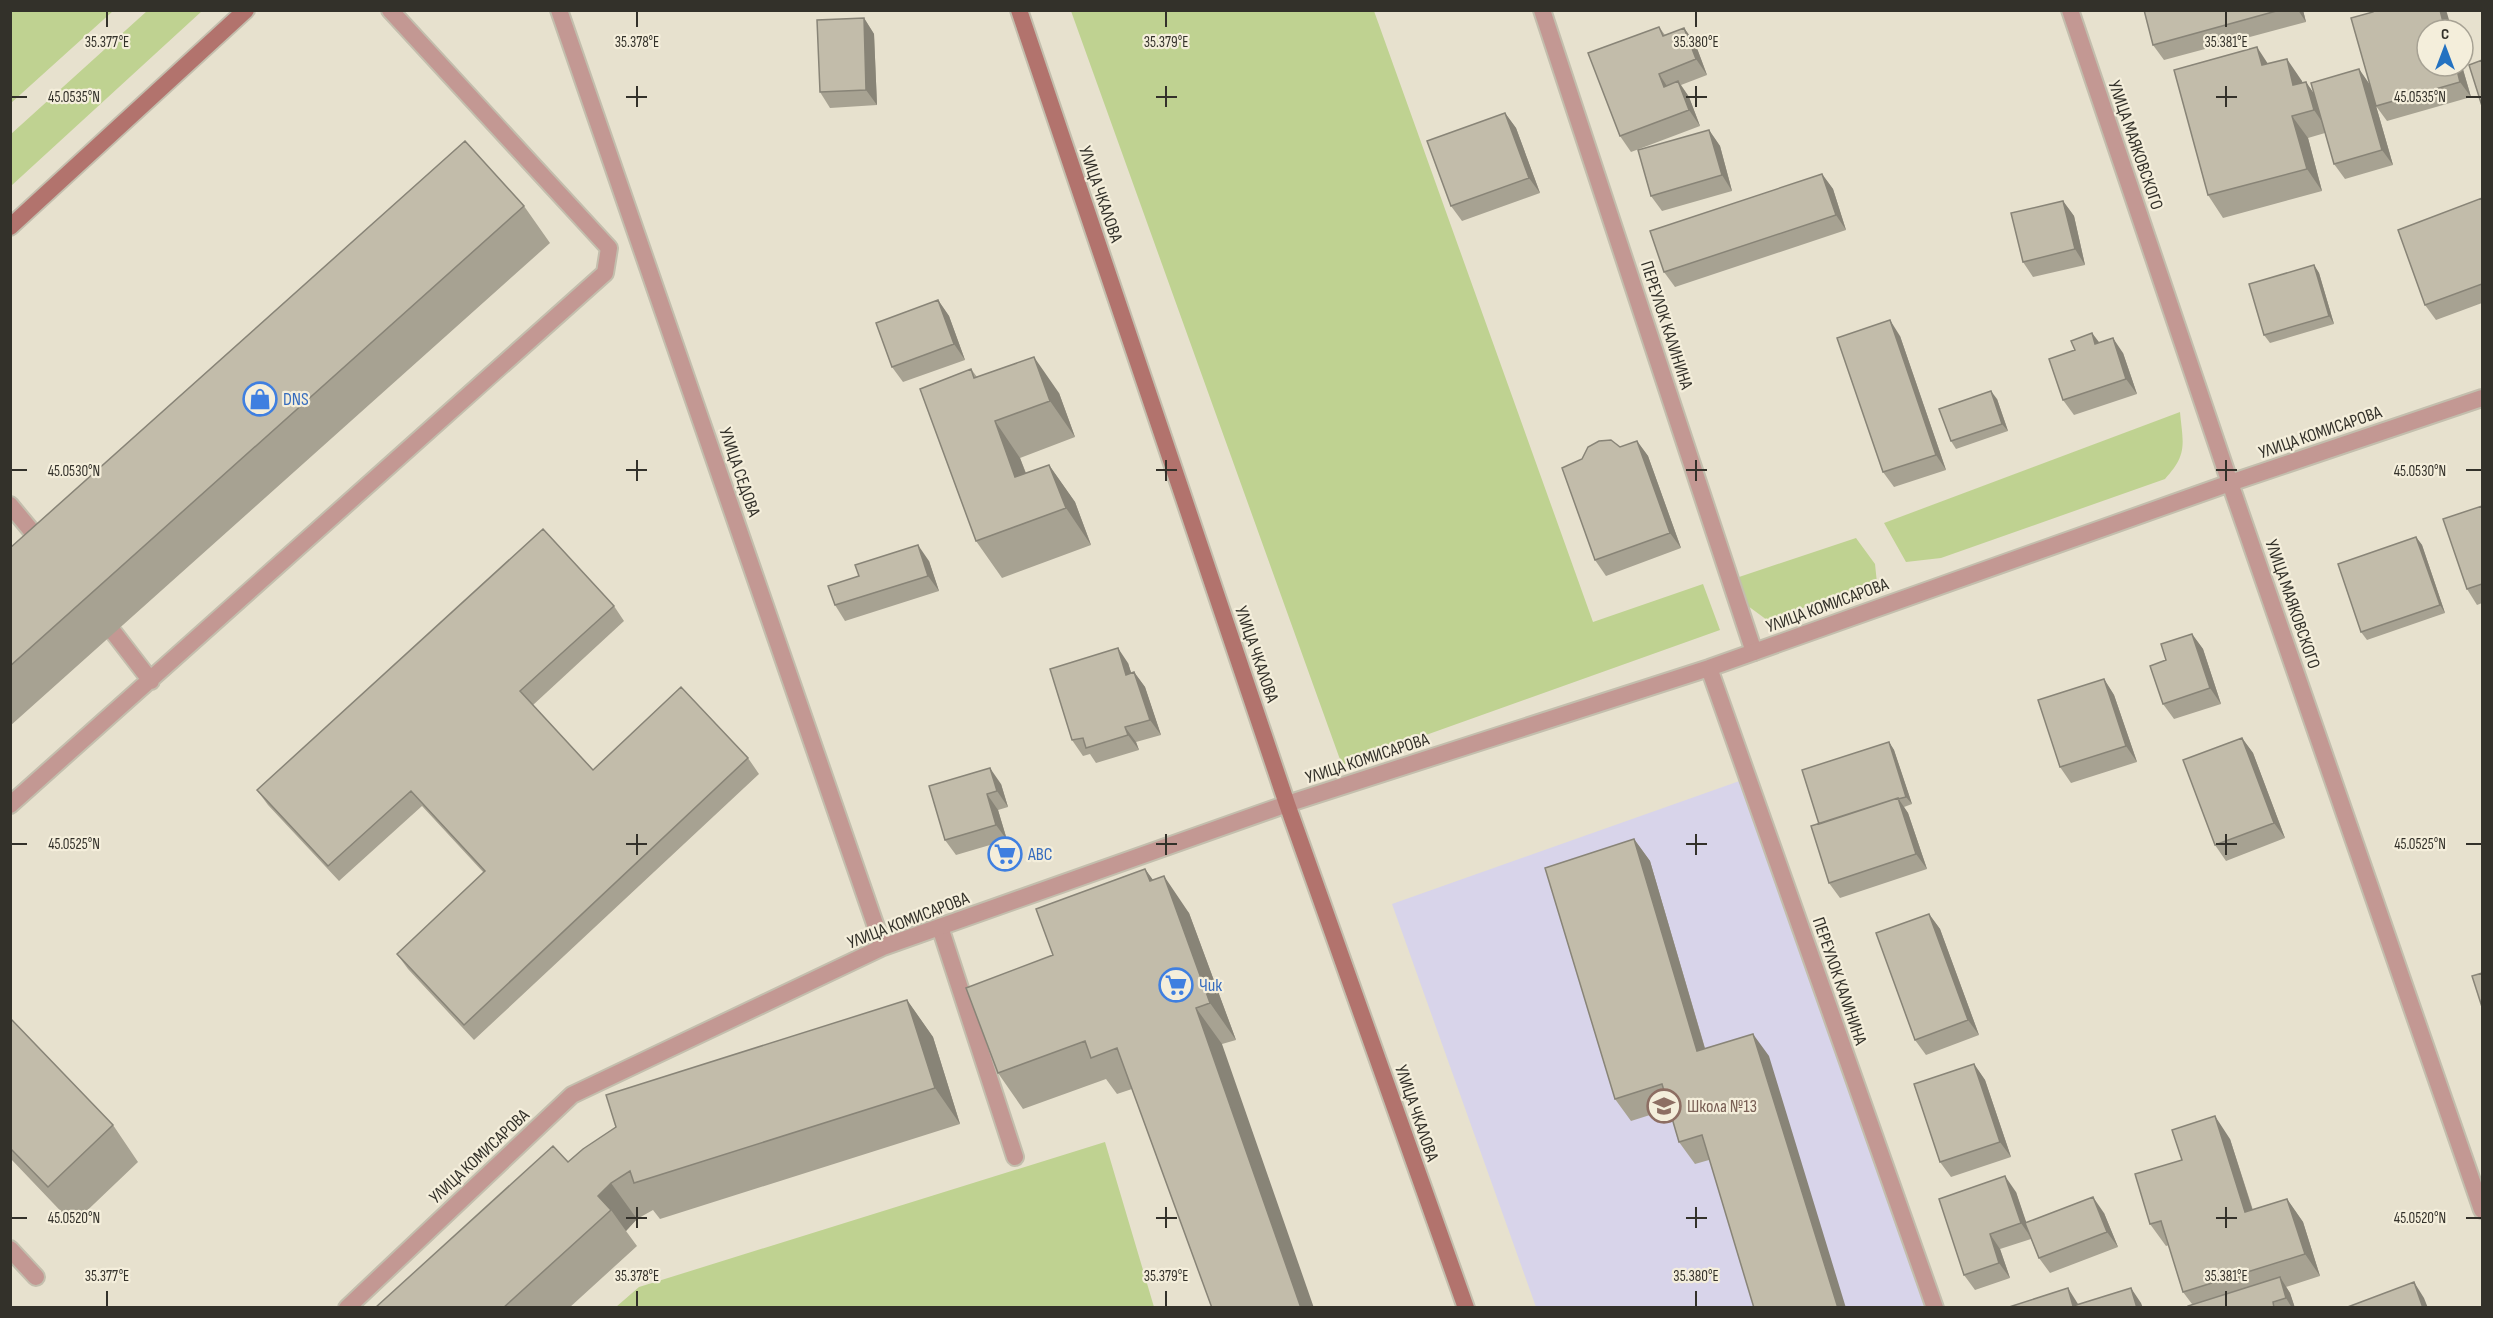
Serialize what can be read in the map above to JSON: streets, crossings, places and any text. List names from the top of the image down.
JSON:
{
  "streets": {
    "main road": ["УЛИЦА ЧКАЛОВА"],
    "street": [
      "УЛИЦА МАЯКОВСКОГО",
      "ПЕРЕУЛОК КАЛИНИНА",
      "УЛИЦА КОМИСАРОВА",
      "УЛИЦА СЕДОВА"
    ]
  },
  "crossings": [
    ["УЛИЦА МАЯКОВСКОГО", "УЛИЦА КОМИСАРОВА"],
    ["УЛИЦА ЧКАЛОВА", "УЛИЦА КОМИСАРОВА"],
    ["ПЕРЕУЛОК КАЛИНИНА", "УЛИЦА КОМИСАРОВА"],
    ["УЛИЦА КОМИСАРОВА", "УЛИЦА СЕДОВА"]
  ],
  "places": {
    "shop": ["DNS"],
    "supermarket": ["ABC", "Чик"],
    "school or university": ["Школа №13"]
  },
  "north": "top",
  "coordinates": [
    "35.377°E",
    "35.378°E",
    "35.379°E",
    "35.380°E",
    "35.381°E",
    "45.0535°N",
    "45.0530°N",
    "45.0525°N",
    "45.0520°N"
  ]
}
